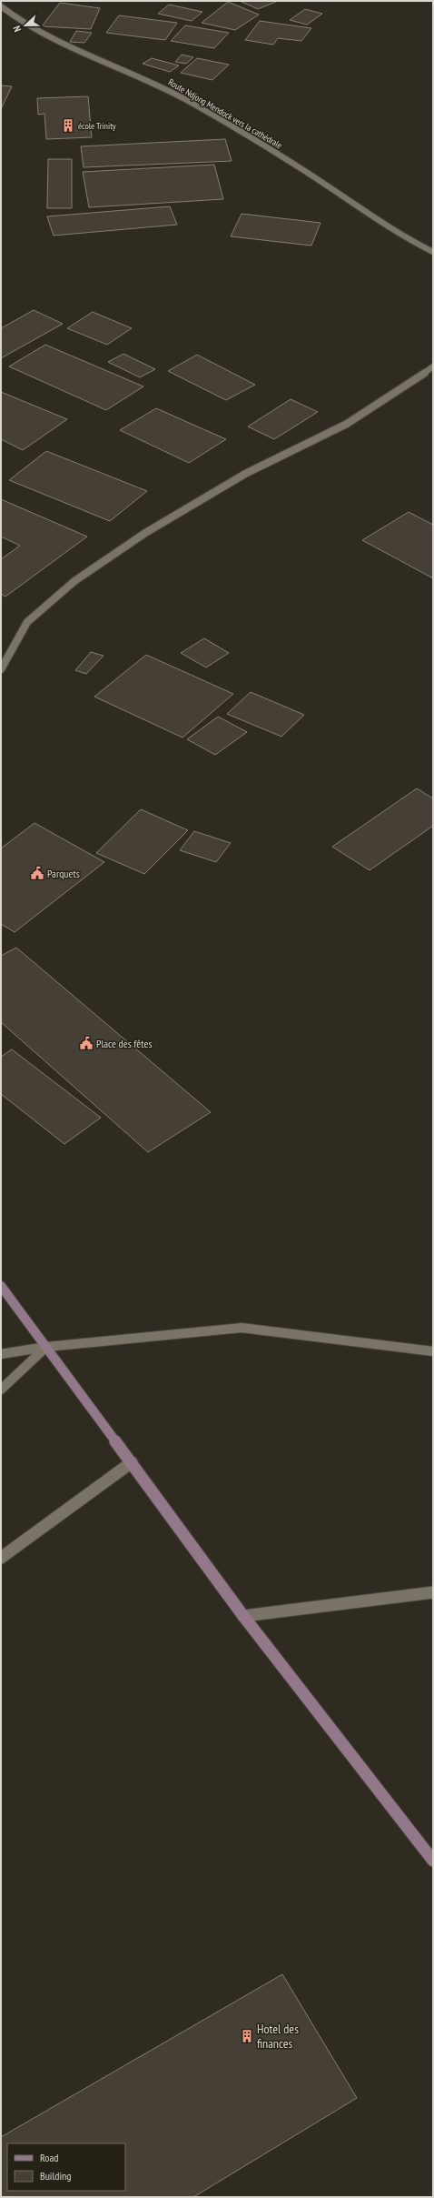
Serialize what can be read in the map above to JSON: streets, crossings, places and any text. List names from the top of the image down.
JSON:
{
  "streets": {
    "street": ["Route Ndjong Mendock vers la cathédrale"]
  },
  "places": {
    "building": ["école Trinity", "Hotel des finances"],
    "public building": ["Parquets", "Place des fêtes"]
  },
  "legend": ["Road", "Building"],
  "north": "left"
}
